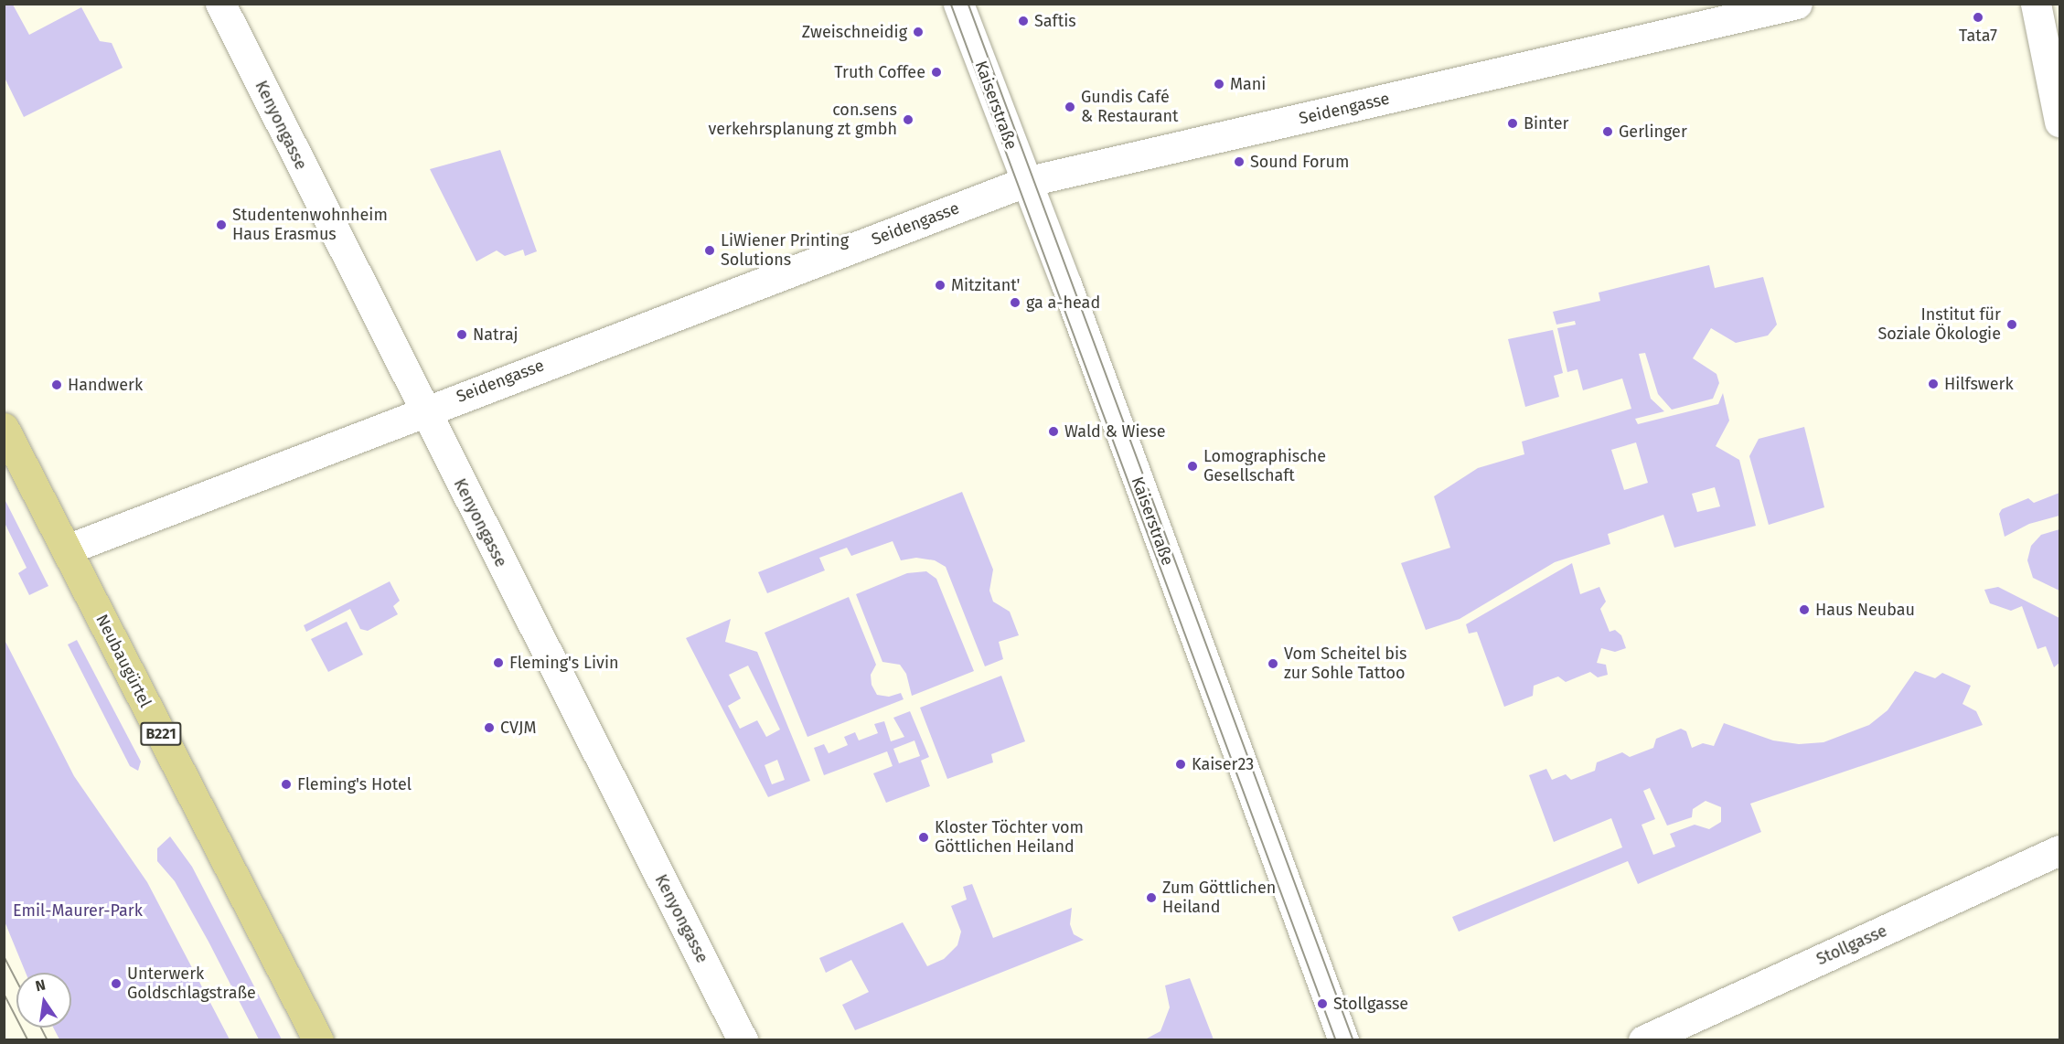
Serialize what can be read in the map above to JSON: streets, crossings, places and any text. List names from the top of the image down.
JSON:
{
  "streets": {
    "main road": ["Neubaugürtel", "B221"],
    "street": [
      "Kaiserstraße",
      "Seidengasse",
      "Kenyongasse",
      "Stollgasse"
    ]
  },
  "crossings": [
    ["Kaiserstraße", "Seidengasse"],
    ["Seidengasse", "Kenyongasse"],
    ["Seidengasse", "Neubaugürtel"]
  ],
  "parks": ["Emil-Maurer-Park"],
  "places": [
    "Tata7",
    "Saftis",
    "Zweischneidig",
    "Truth Coffee",
    "Mani",
    "Gundis Café & Restaurant",
    "con.sens verkehrsplanung zt gmbh",
    "Binter",
    "Gerlinger",
    "Sound Forum",
    "Studentenwohnheim Haus Erasmus",
    "LiWiener Printing Solutions",
    "Mitzitant'",
    "ga a-head",
    "Institut für Soziale Ökologie",
    "Natraj",
    "Hilfswerk",
    "Handwerk",
    "Wald & Wiese",
    "Lomographische Gesellschaft",
    "Haus Neubau",
    "Fleming's Livin",
    "Vom Scheitel bis zur Sohle Tattoo",
    "CVJM",
    "Kaiser23",
    "Fleming's Hotel",
    "Kloster Töchter vom Göttlichen Heiland",
    "Zum Göttlichen Heiland",
    "Unterwerk Goldschlagstraße",
    "Stollgasse"
  ],
  "north": "top"
}
